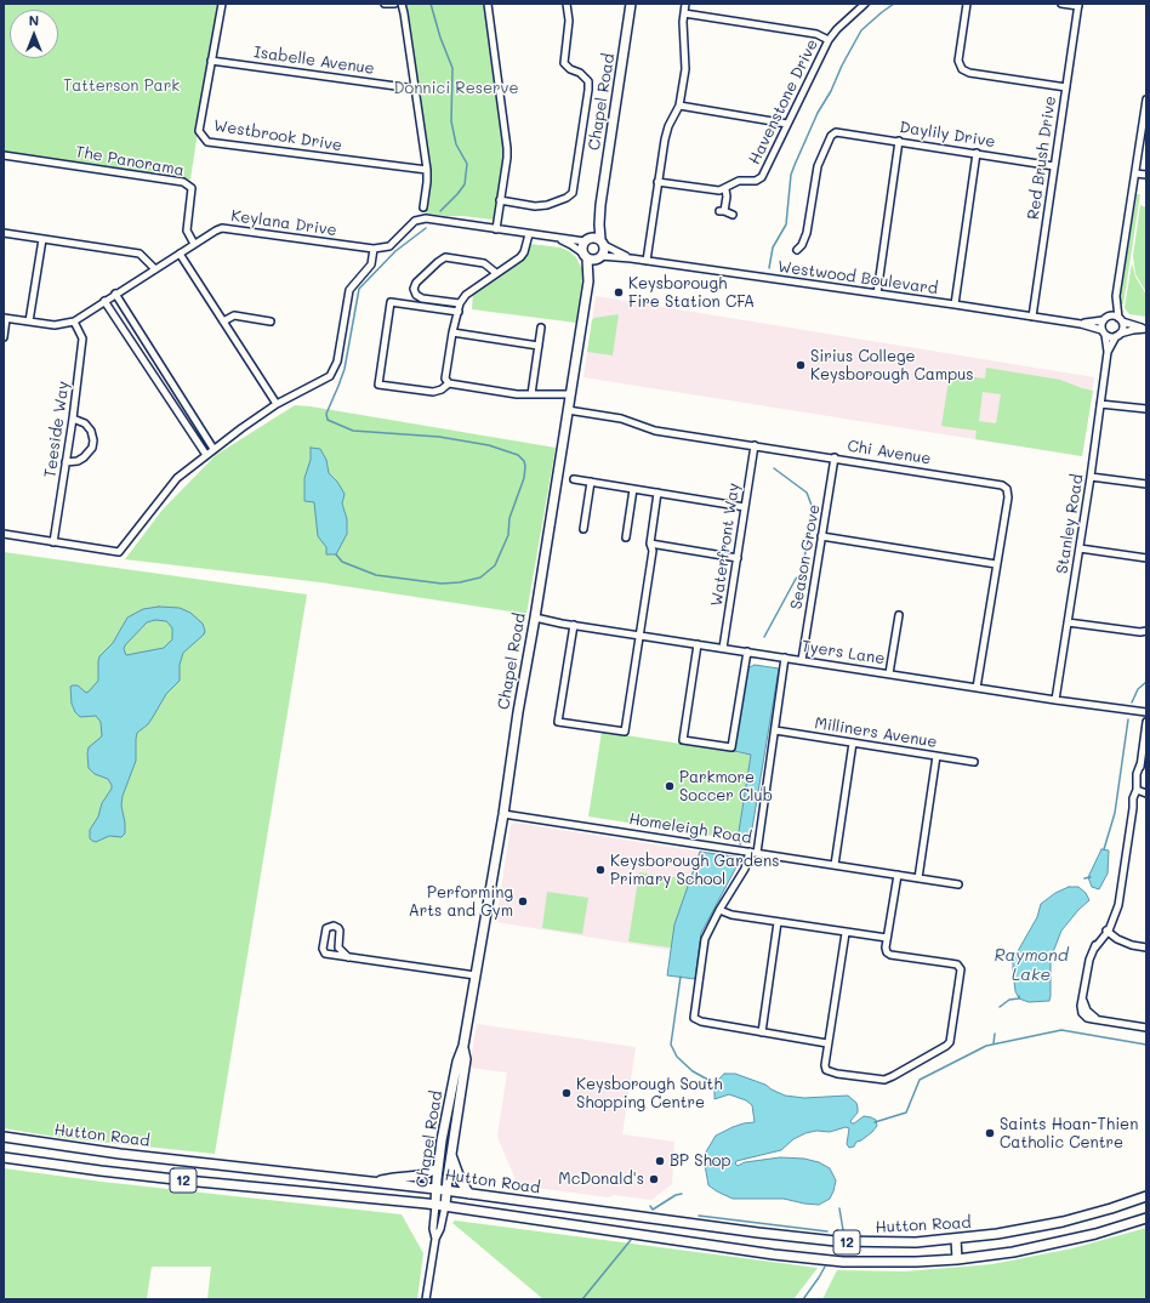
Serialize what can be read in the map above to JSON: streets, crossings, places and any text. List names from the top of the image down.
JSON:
{
  "streets": {
    "main road": ["Chapel Road", "Hutton Road", "12"],
    "street": [
      "Isabelle Avenue",
      "Havenstone Drive",
      "Daylily Drive",
      "Westbrook Drive",
      "Red Brush Drive",
      "The Panorama",
      "Keylana Drive",
      "Westwood Boulevard",
      "Teeside Way",
      "Chi Avenue",
      "Stanley Road",
      "Waterfront Way",
      "Season Grove",
      "Tyers Lane",
      "Milliners Avenue",
      "Homeleigh Road"
    ]
  },
  "crossings": [
    ["Isabelle Avenue", "Westbrook Drive"],
    ["Chapel Road", "Westwood Boulevard"],
    ["Chapel Road", "Chi Avenue"],
    ["Chapel Road", "Tyers Lane"],
    ["Chapel Road", "Homeleigh Road"],
    ["Chapel Road", "Hutton Road"],
    ["Daylily Drive", "Red Brush Drive"],
    ["Red Brush Drive", "Westwood Boulevard"],
    ["The Panorama", "Keylana Drive"],
    ["Keylana Drive", "Teeside Way"],
    ["Westwood Boulevard", "Stanley Road"],
    ["Chi Avenue", "Waterfront Way"],
    ["Chi Avenue", "Season Grove"],
    ["Chi Avenue", "Tyers Lane"],
    ["Stanley Road", "Tyers Lane"],
    ["Waterfront Way", "Tyers Lane"],
    ["Season Grove", "Tyers Lane"]
  ],
  "water": ["Raymond Lake"],
  "parks": ["Tatterson Park", "Donnici Reserve"],
  "places": [
    "Keysborough Fire Station CFA",
    "Sirius College Keysborough Campus",
    "Parkmore Soccer Club",
    "Keysborough Gardens Primary School",
    "Performing Arts and Gym",
    "Keysborough South Shopping Centre",
    "Saints Hoan-Thien Catholic Centre",
    "BP Shop",
    "McDonald's"
  ],
  "north": "top"
}
